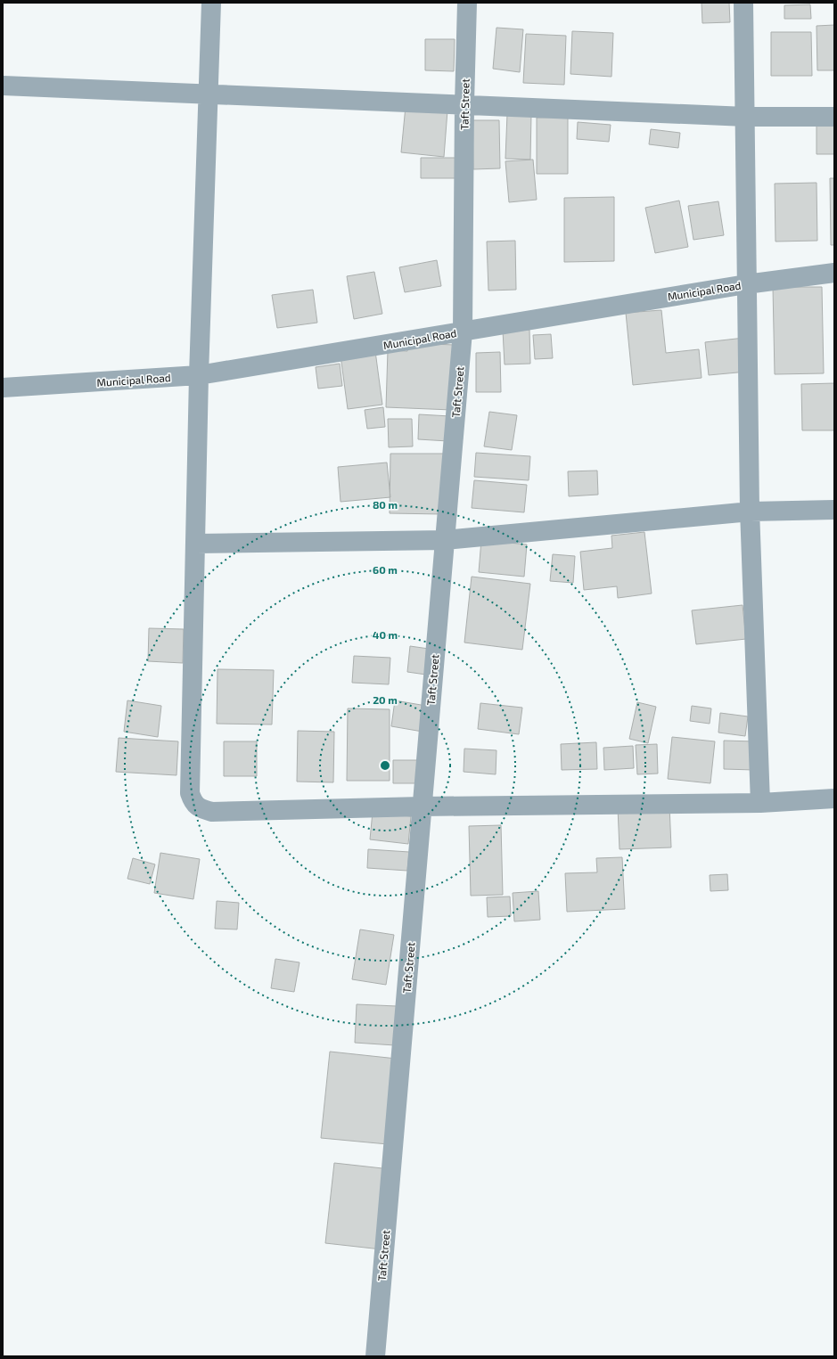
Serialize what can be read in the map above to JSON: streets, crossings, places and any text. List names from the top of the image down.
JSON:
{
  "streets": {
    "street": ["Taft Street", "Municipal Road"]
  },
  "crossings": [
    ["Taft Street", "Municipal Road"]
  ],
  "rings": [
    "80 m",
    "60 m",
    "40 m",
    "20 m"
  ]
}
